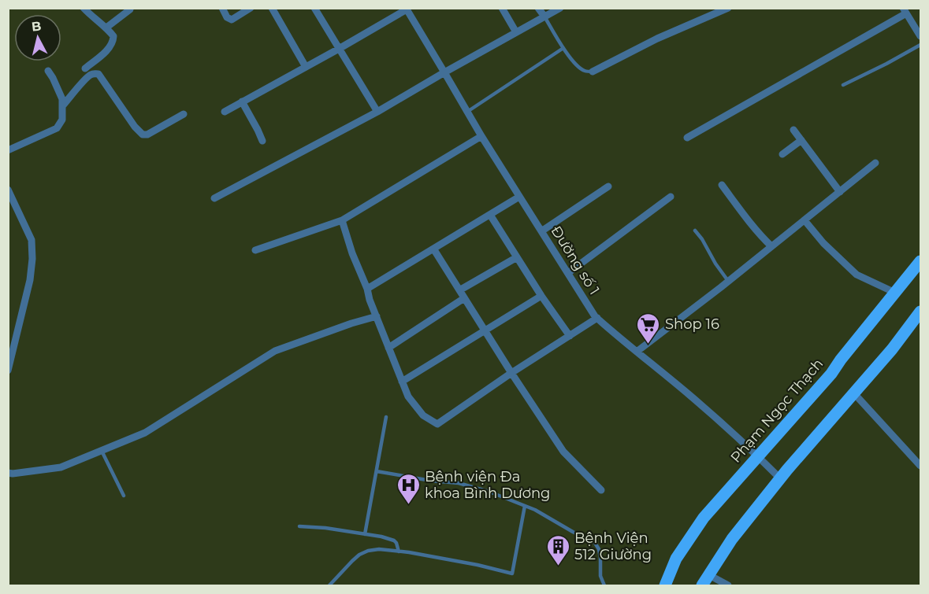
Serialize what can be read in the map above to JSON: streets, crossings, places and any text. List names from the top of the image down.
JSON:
{
  "streets": {
    "main road": ["Phạm Ngọc Thạch"],
    "street": ["Đường số 1"]
  },
  "crossings": [
    ["Đường số 1", "Phạm Ngọc Thạch"]
  ],
  "places": {
    "supermarket": ["Shop 16"],
    "hospital": ["Bệnh viện Đa khoa Bình Dương"],
    "building": ["Bệnh Viện 512 Giường"]
  },
  "north": "top"
}
